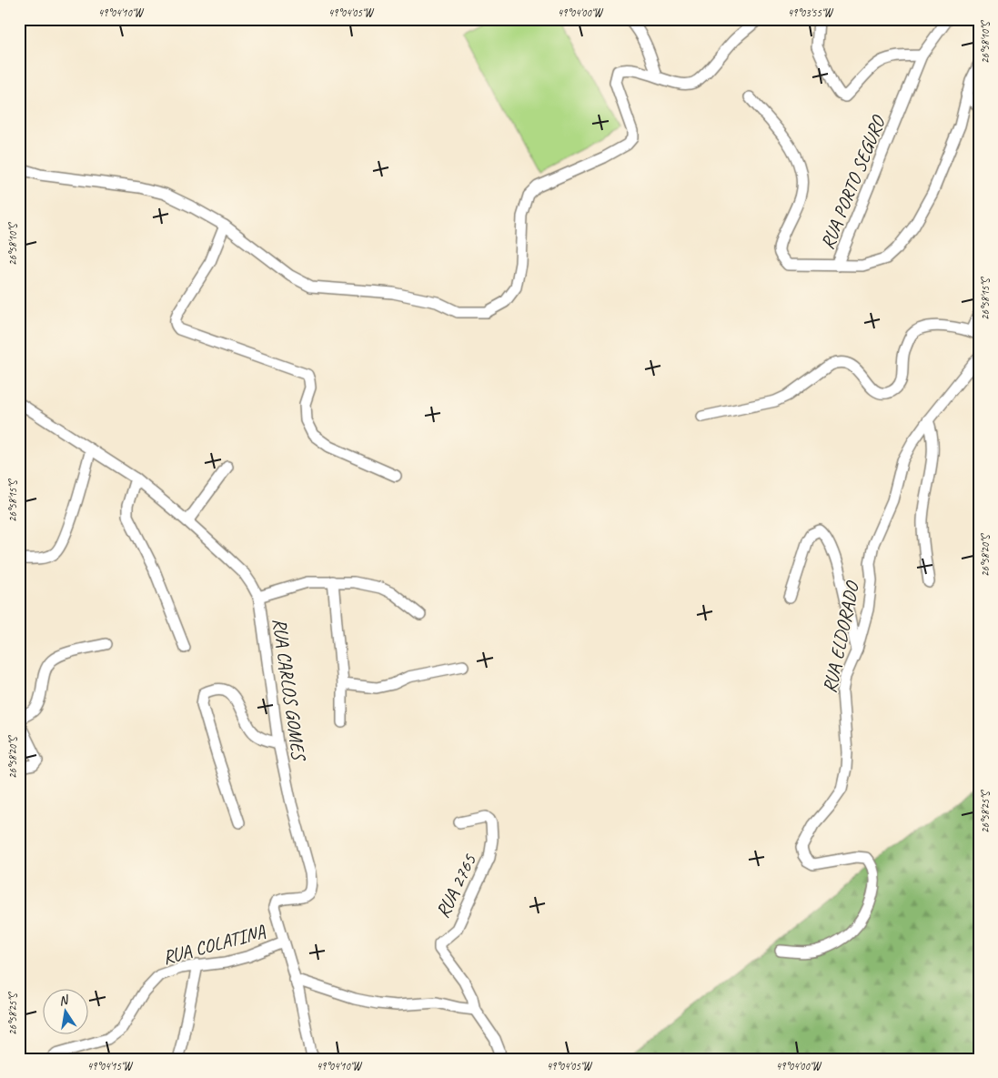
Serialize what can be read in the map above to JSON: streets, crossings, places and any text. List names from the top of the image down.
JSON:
{
  "streets": {
    "street": [
      "RUA PORTO SEGURO",
      "RUA ELDORADO",
      "RUA CARLOS GOMES",
      "RUA 2765",
      "RUA COLATINA"
    ]
  },
  "crossings": [
    ["RUA CARLOS GOMES", "RUA COLATINA"]
  ],
  "north": "top",
  "coordinates": [
    "49°04'10\"W",
    "49°04'05\"W",
    "49°04'00\"W",
    "49°03'55\"W",
    "26°58'10\"S",
    "26°58'15\"S",
    "26°58'20\"S",
    "26°58'25\"S",
    "49°04'15\"W"
  ]
}
